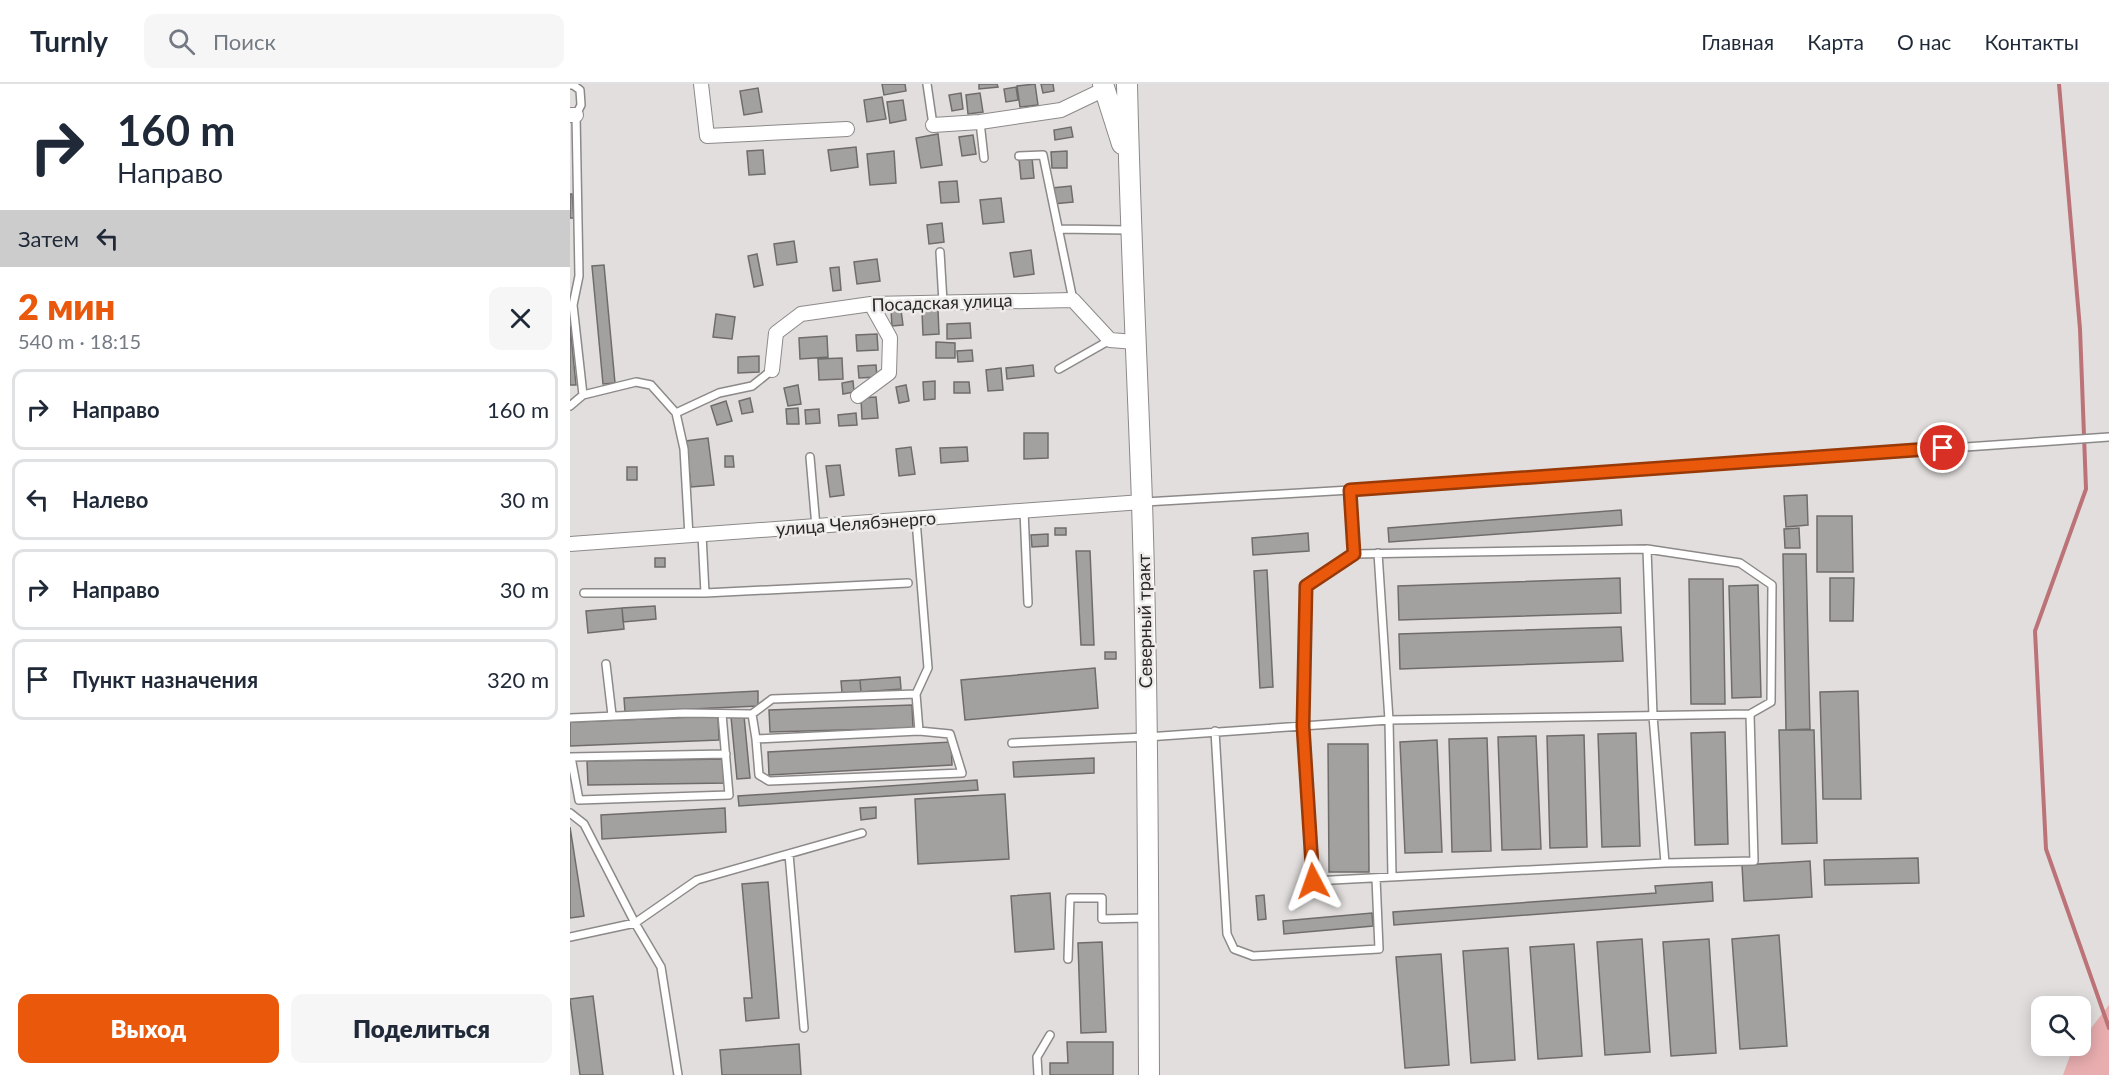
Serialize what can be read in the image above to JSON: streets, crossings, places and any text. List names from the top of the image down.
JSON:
{
  "streets": {
    "main road": ["Северный тракт"],
    "street": ["Посадская улица", "улица Челябэнерго"]
  },
  "crossings": [
    ["улица Челябэнерго", "Северный тракт"]
  ],
  "page": {
    "header": "Turnly",
    "search": "Поиск",
    "nav": [
      "Главная",
      "Карта",
      "О нас",
      "Контакты"
    ],
    "turn": ["160 m", "Направо"],
    "then": "Затем",
    "heading": ["2 мин", "540 m · 18:15"],
    "list": [
      {
        "name": "Направо",
        "value": "160 m"
      },
      {
        "name": "Налево",
        "value": "30 m"
      },
      {
        "name": "Направо",
        "value": "30 m"
      },
      {
        "name": "Пункт назначения",
        "value": "320 m"
      }
    ],
    "buttons": ["Выход", "Поделиться"]
  }
}
